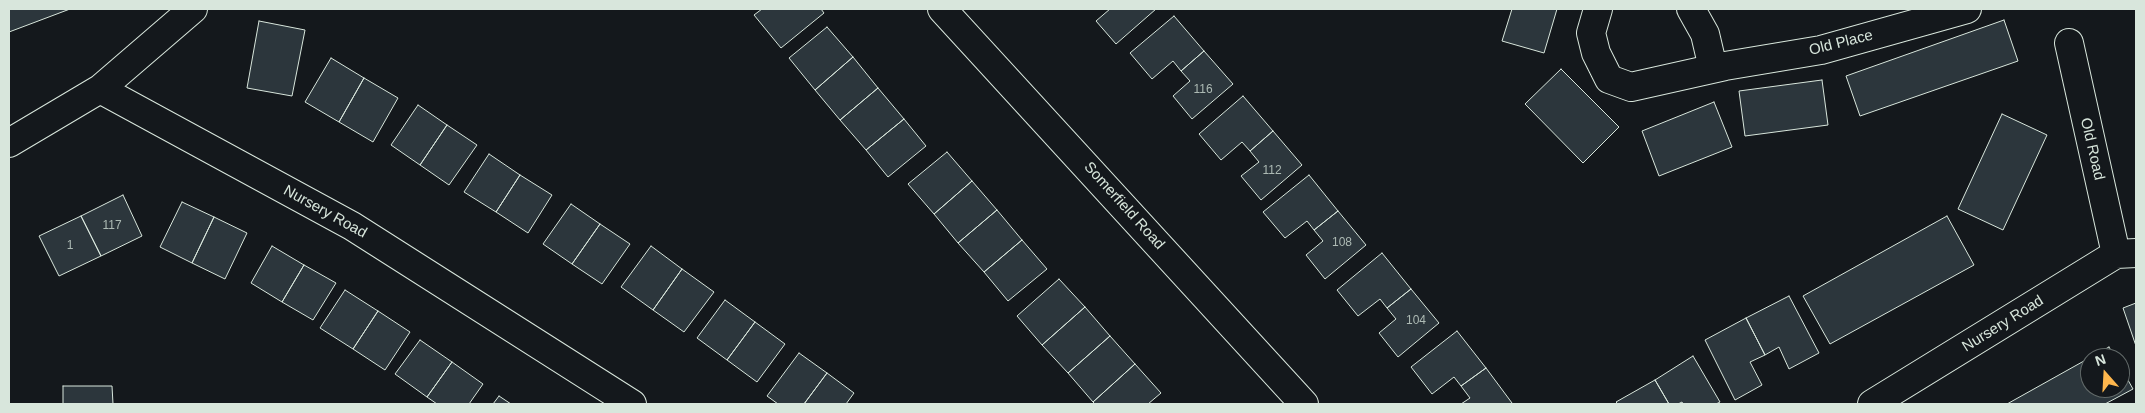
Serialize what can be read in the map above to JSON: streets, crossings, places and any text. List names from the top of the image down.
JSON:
{
  "streets": {
    "main road": [
      "Old Place",
      "Old Road",
      "Somerfield Road",
      "Nursery Road"
    ]
  },
  "crossings": [
    ["Old Road", "Nursery Road"]
  ],
  "house_numbers": [
    "116",
    "112",
    "117",
    "108",
    "1",
    "104"
  ],
  "north": "top"
}
